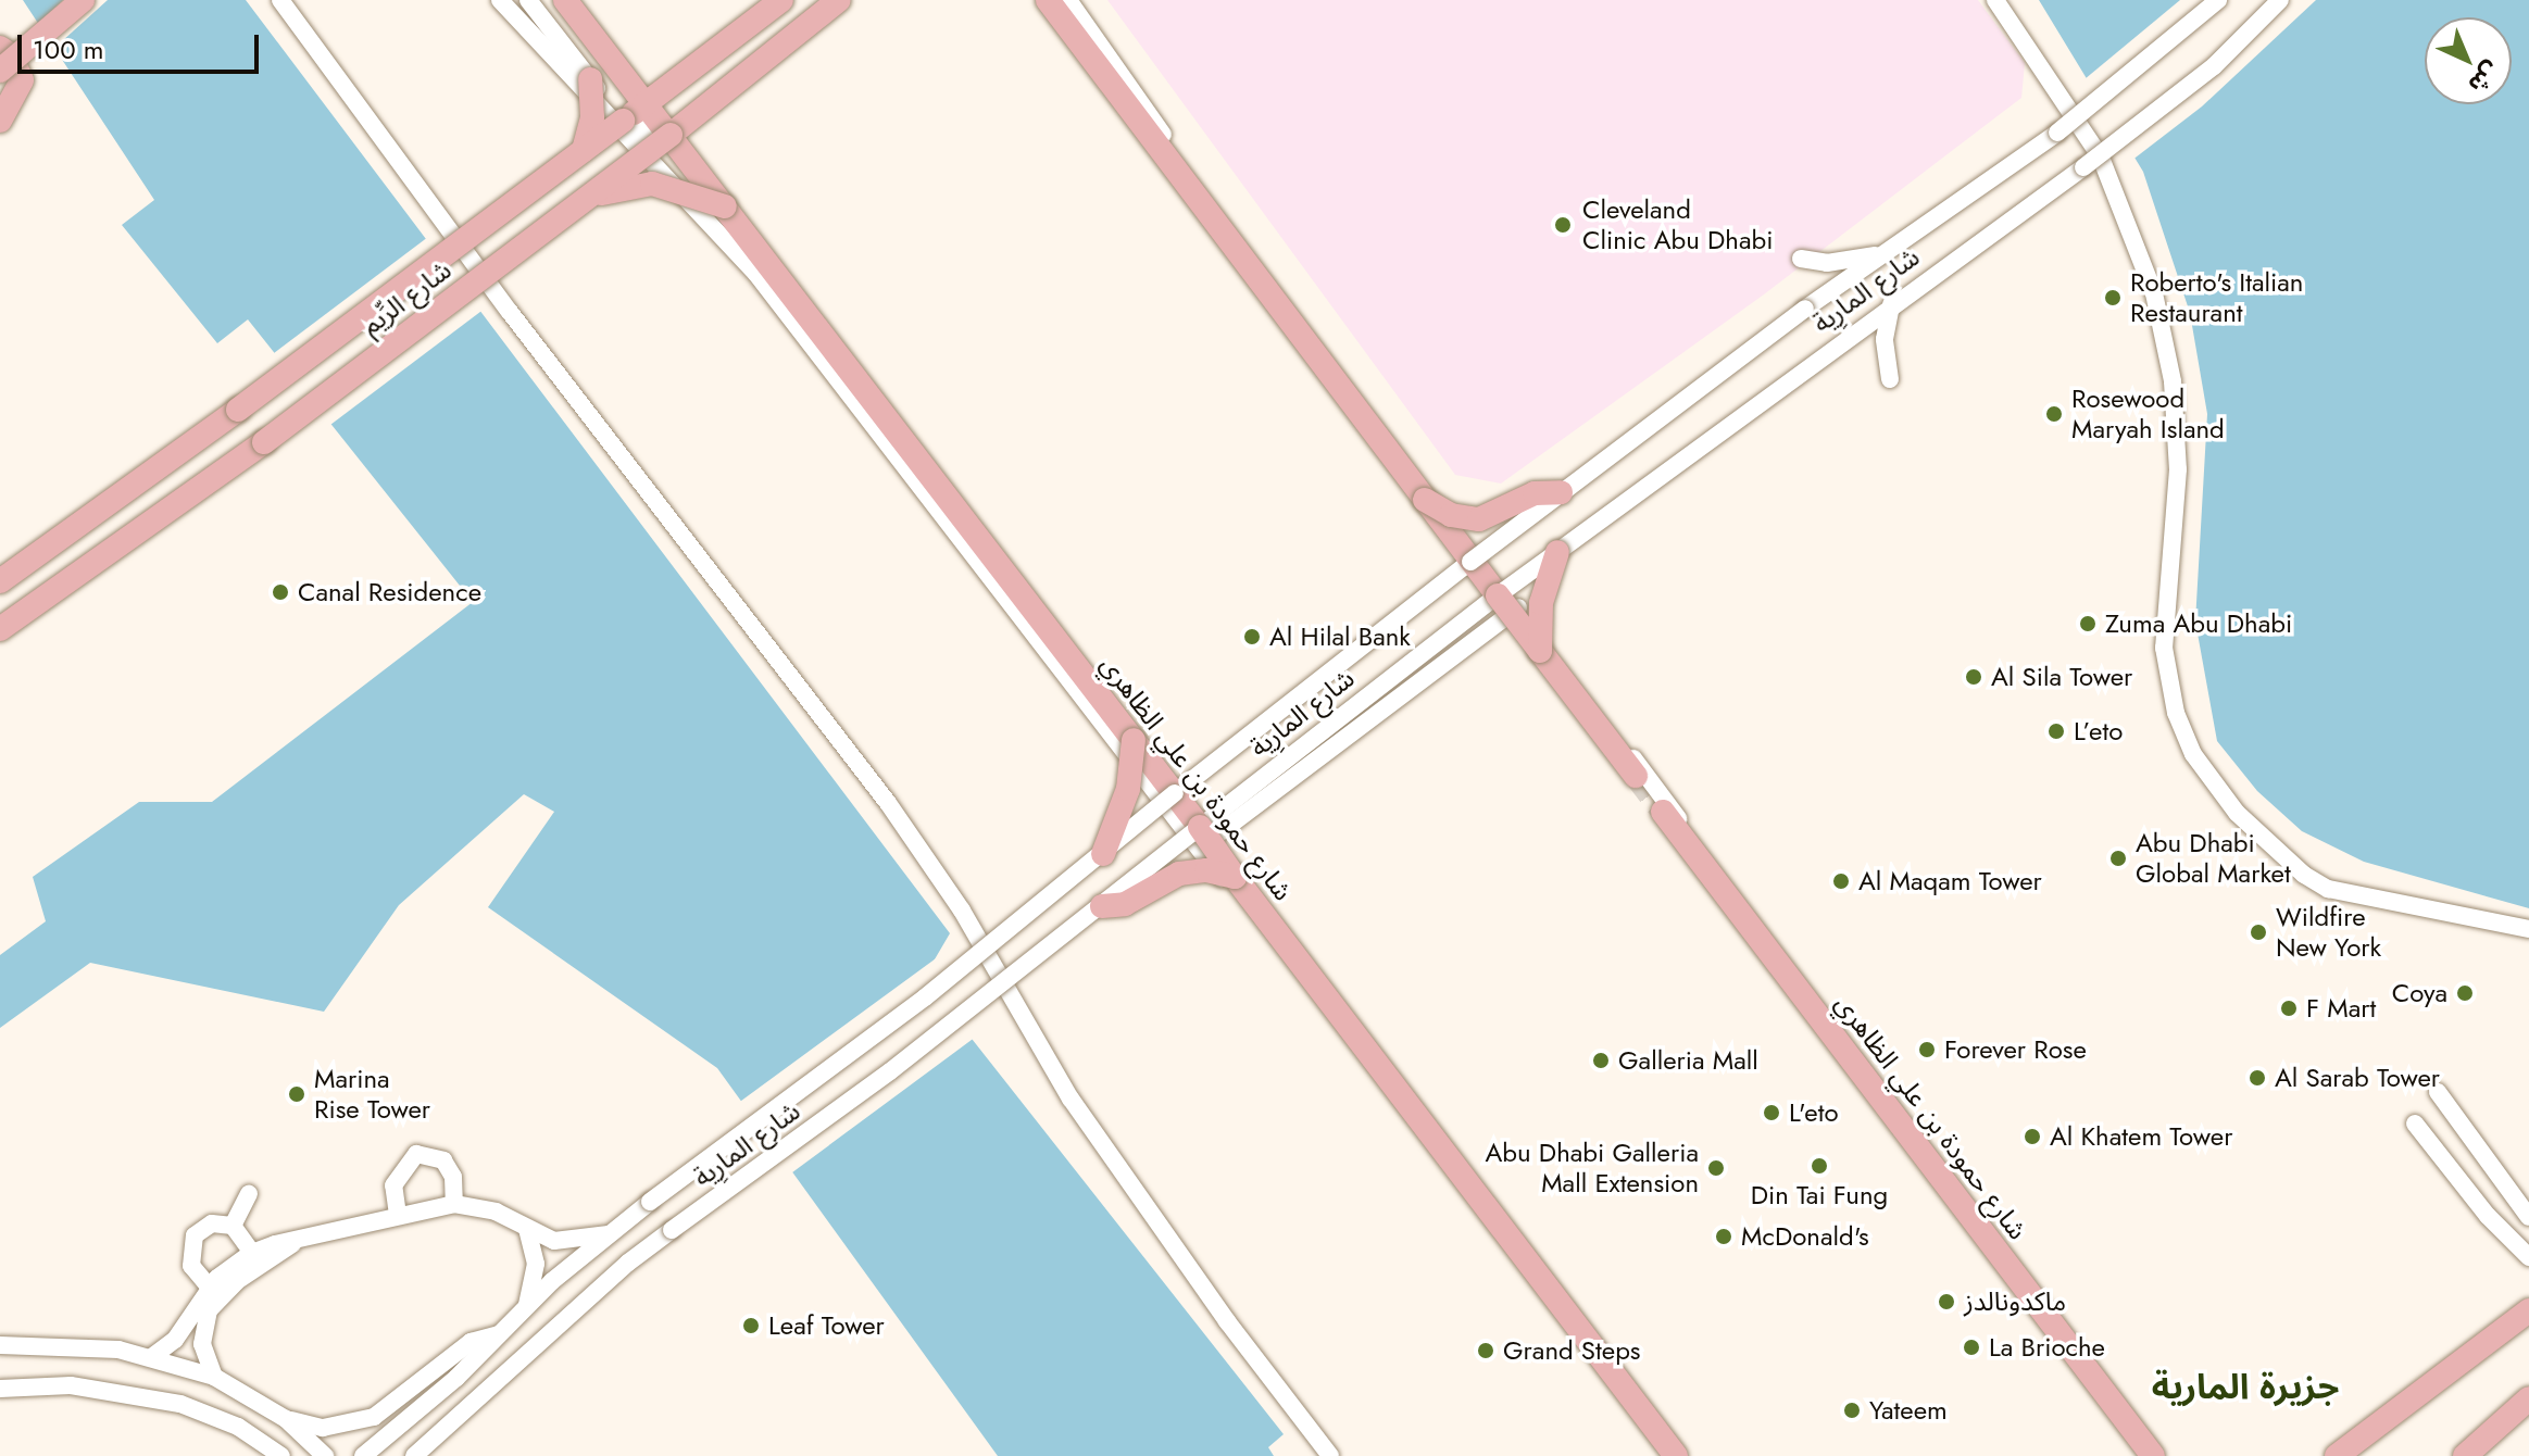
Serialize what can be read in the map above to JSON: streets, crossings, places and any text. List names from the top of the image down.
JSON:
{
  "streets": {
    "main road": ["شارع الرِّيم", "شارع حمودة بن علي الظاهري"],
    "street": ["شارع المارِية"]
  },
  "crossings": [
    ["شارع المارِية", "شارع حمودة بن علي الظاهري"],
    ["شارع الرِّيم", "شارع حمودة بن علي الظاهري"]
  ],
  "districts": ["جزيرة المارية"],
  "places": [
    "Cleveland Clinic Abu Dhabi",
    "Roberto's Italian Restaurant",
    "Rosewood Maryah Island",
    "Canal Residence",
    "Zuma Abu Dhabi",
    "Al Hilal Bank",
    "Al Sila Tower",
    "L’eto",
    "Abu Dhabi Global Market",
    "Al Maqam Tower",
    "Wildfire New York",
    "Coya",
    "F Mart",
    "Forever Rose",
    "Galleria Mall",
    "Al Sarab Tower",
    "Marina Rise Tower",
    "L'eto",
    "Al Khatem Tower",
    "Din Tai Fung",
    "Abu Dhabi Galleria Mall Extension",
    "McDonald's",
    "ماكدونالدز",
    "Leaf Tower",
    "La Brioche",
    "Grand Steps",
    "Yateem"
  ],
  "scale_bar": "100 m",
  "north": "bottom right"
}
